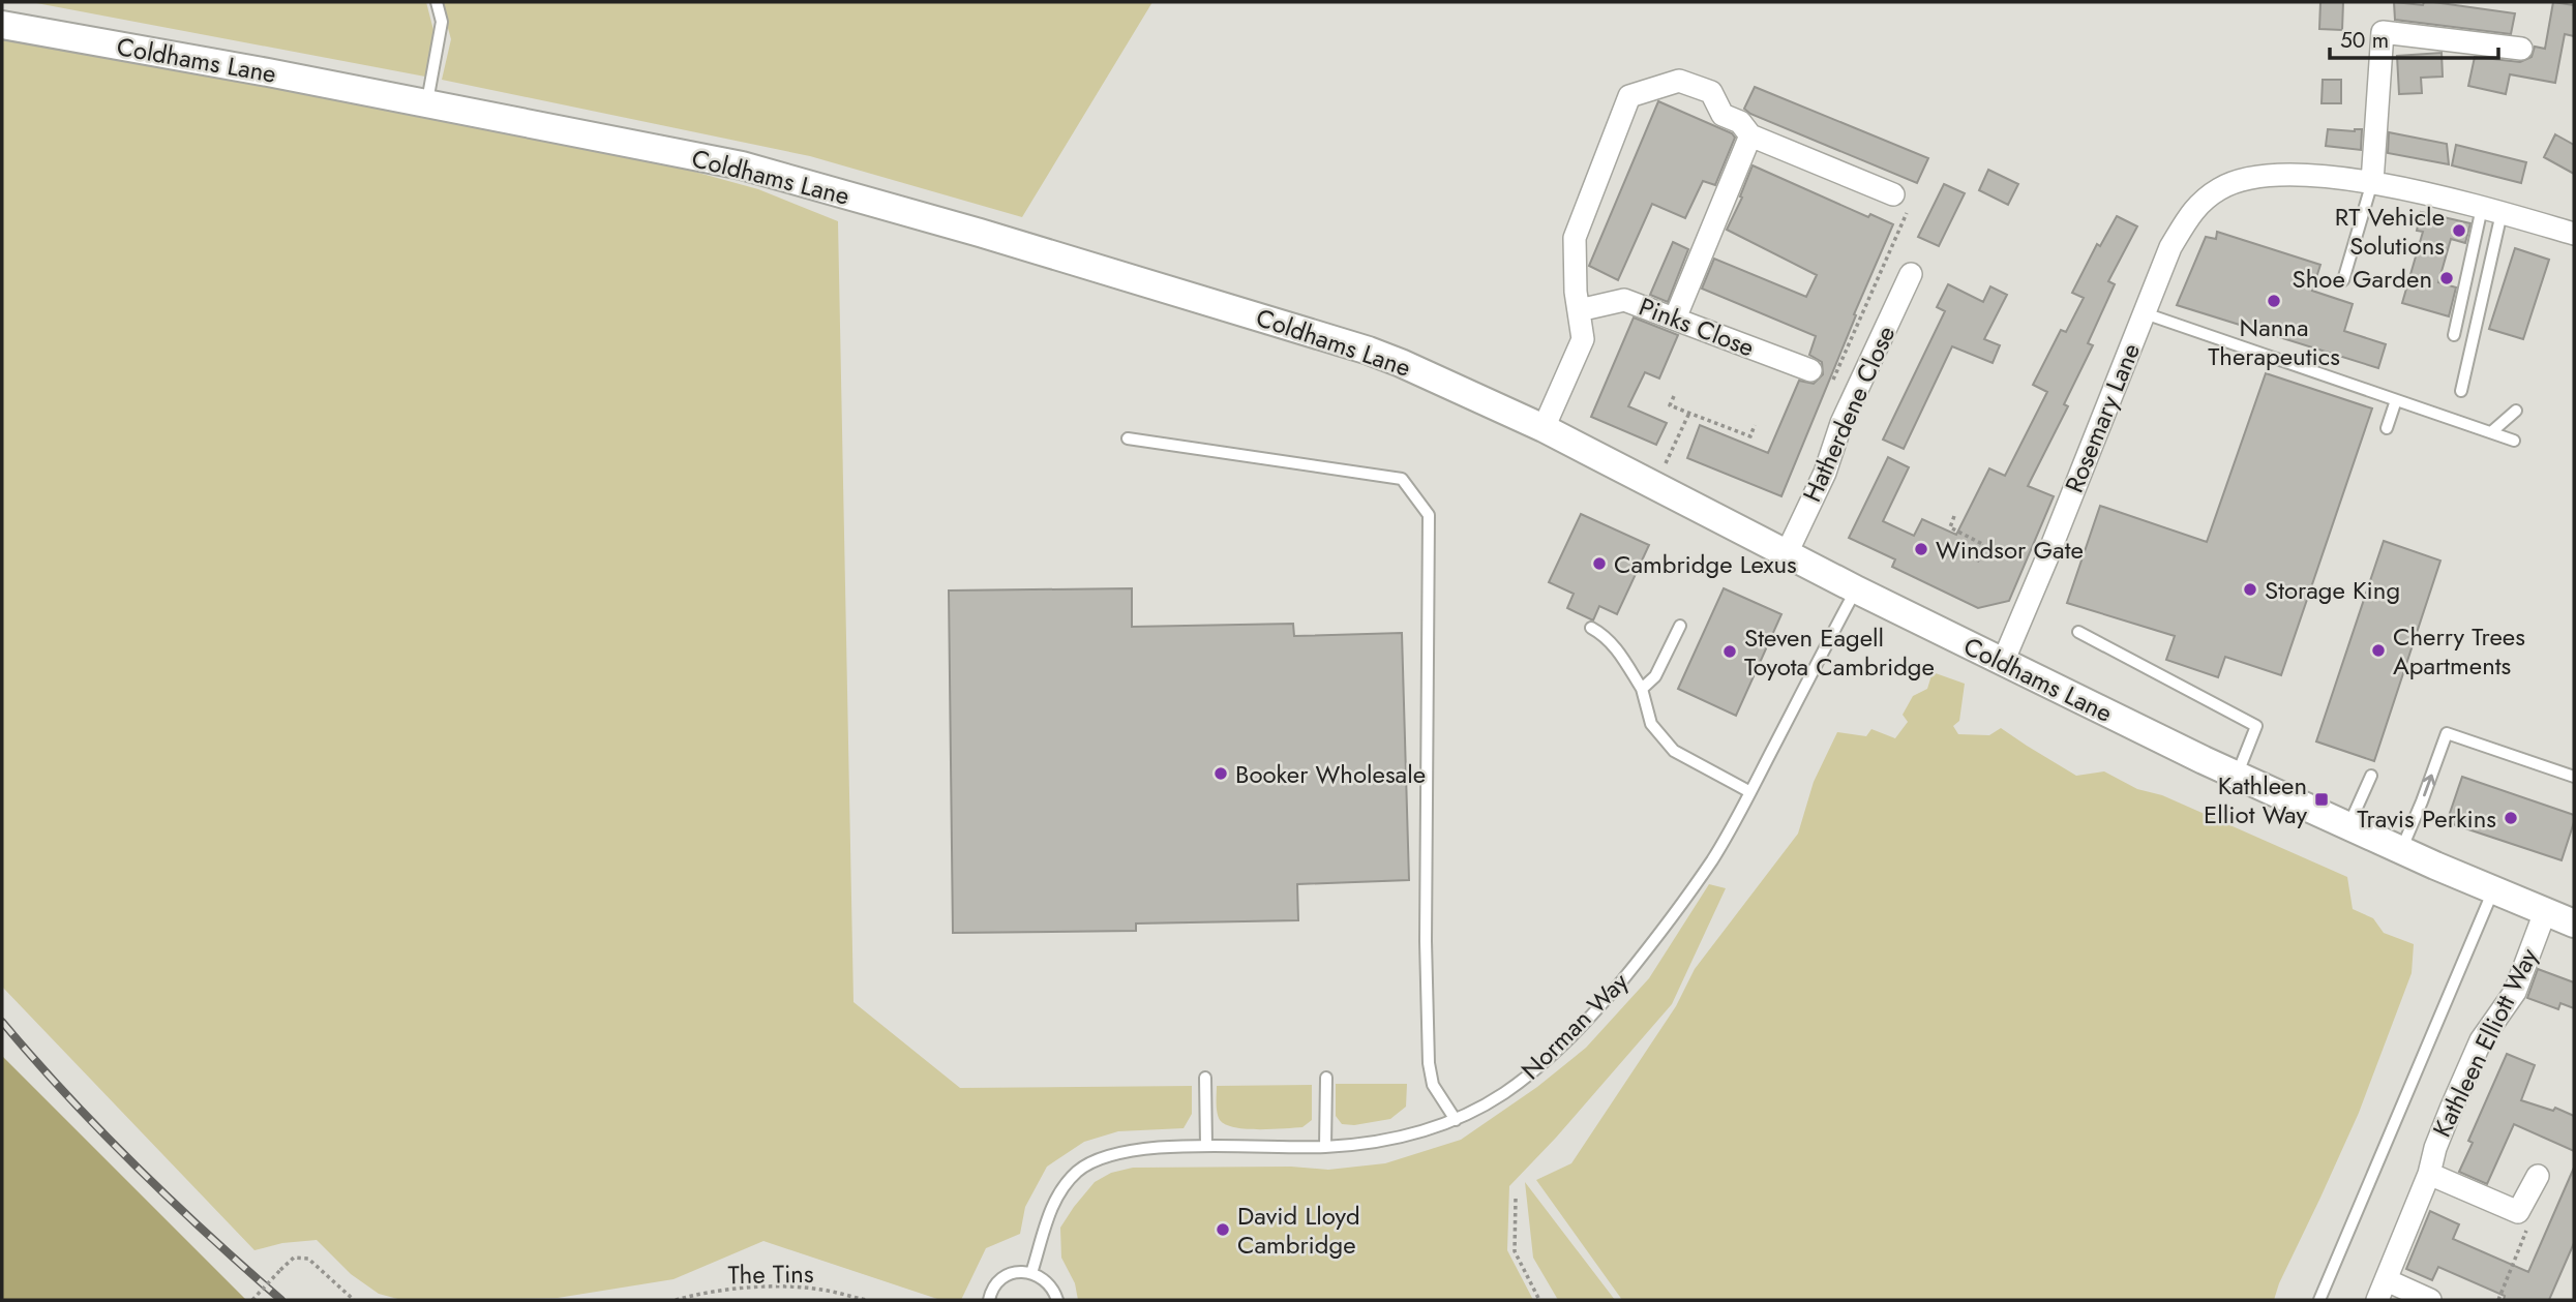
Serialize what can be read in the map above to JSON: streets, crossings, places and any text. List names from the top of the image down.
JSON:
{
  "streets": {
    "street": [
      "Coldhams Lane",
      "Pinks Close",
      "Hatherdene Close",
      "Rosemary Lane",
      "Kathleen Elliott Way"
    ],
    "lane": ["Norman Way"],
    "path": ["The Tins"]
  },
  "crossings": [
    ["Coldhams Lane", "Hatherdene Close"],
    ["Coldhams Lane", "Rosemary Lane"],
    ["Coldhams Lane", "Norman Way"],
    ["Coldhams Lane", "Kathleen Elliott Way"]
  ],
  "places": {
    "other": [
      "RT Vehicle Solutions",
      "Shoe Garden",
      "Nanna Therapeutics",
      "Windsor Gate",
      "Cambridge Lexus",
      "Storage King",
      "Cherry Trees Apartments",
      "Steven Eagell Toyota Cambridge",
      "Booker Wholesale",
      "Travis Perkins",
      "David Lloyd Cambridge"
    ],
    "transit": ["Kathleen Elliot Way"]
  },
  "scale_bar": "50 m"
}
